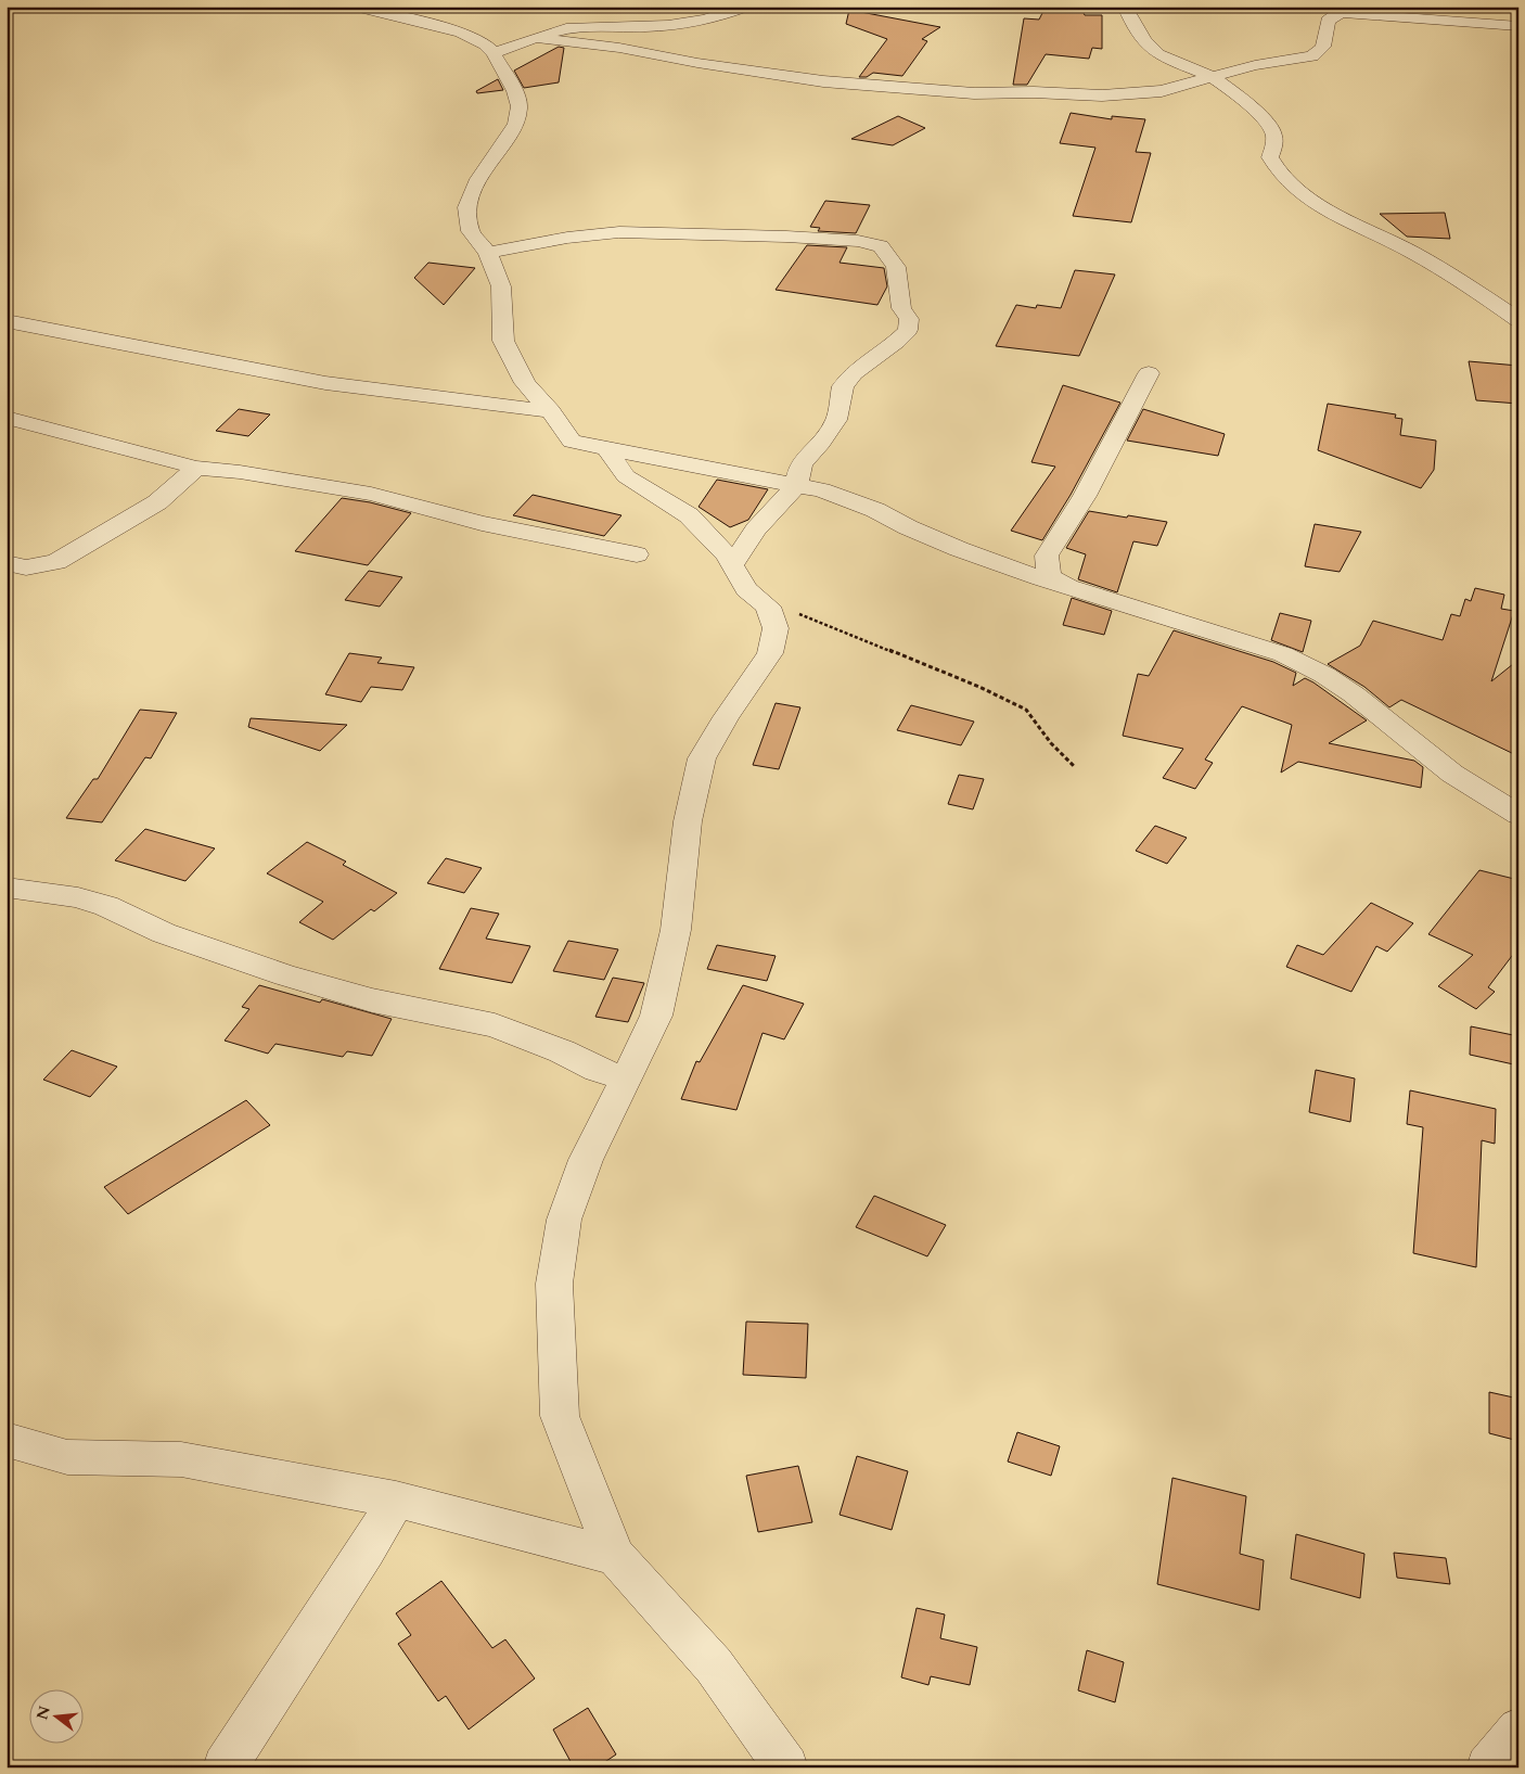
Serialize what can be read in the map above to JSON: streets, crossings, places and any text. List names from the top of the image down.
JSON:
{
  "north": "left"
}
